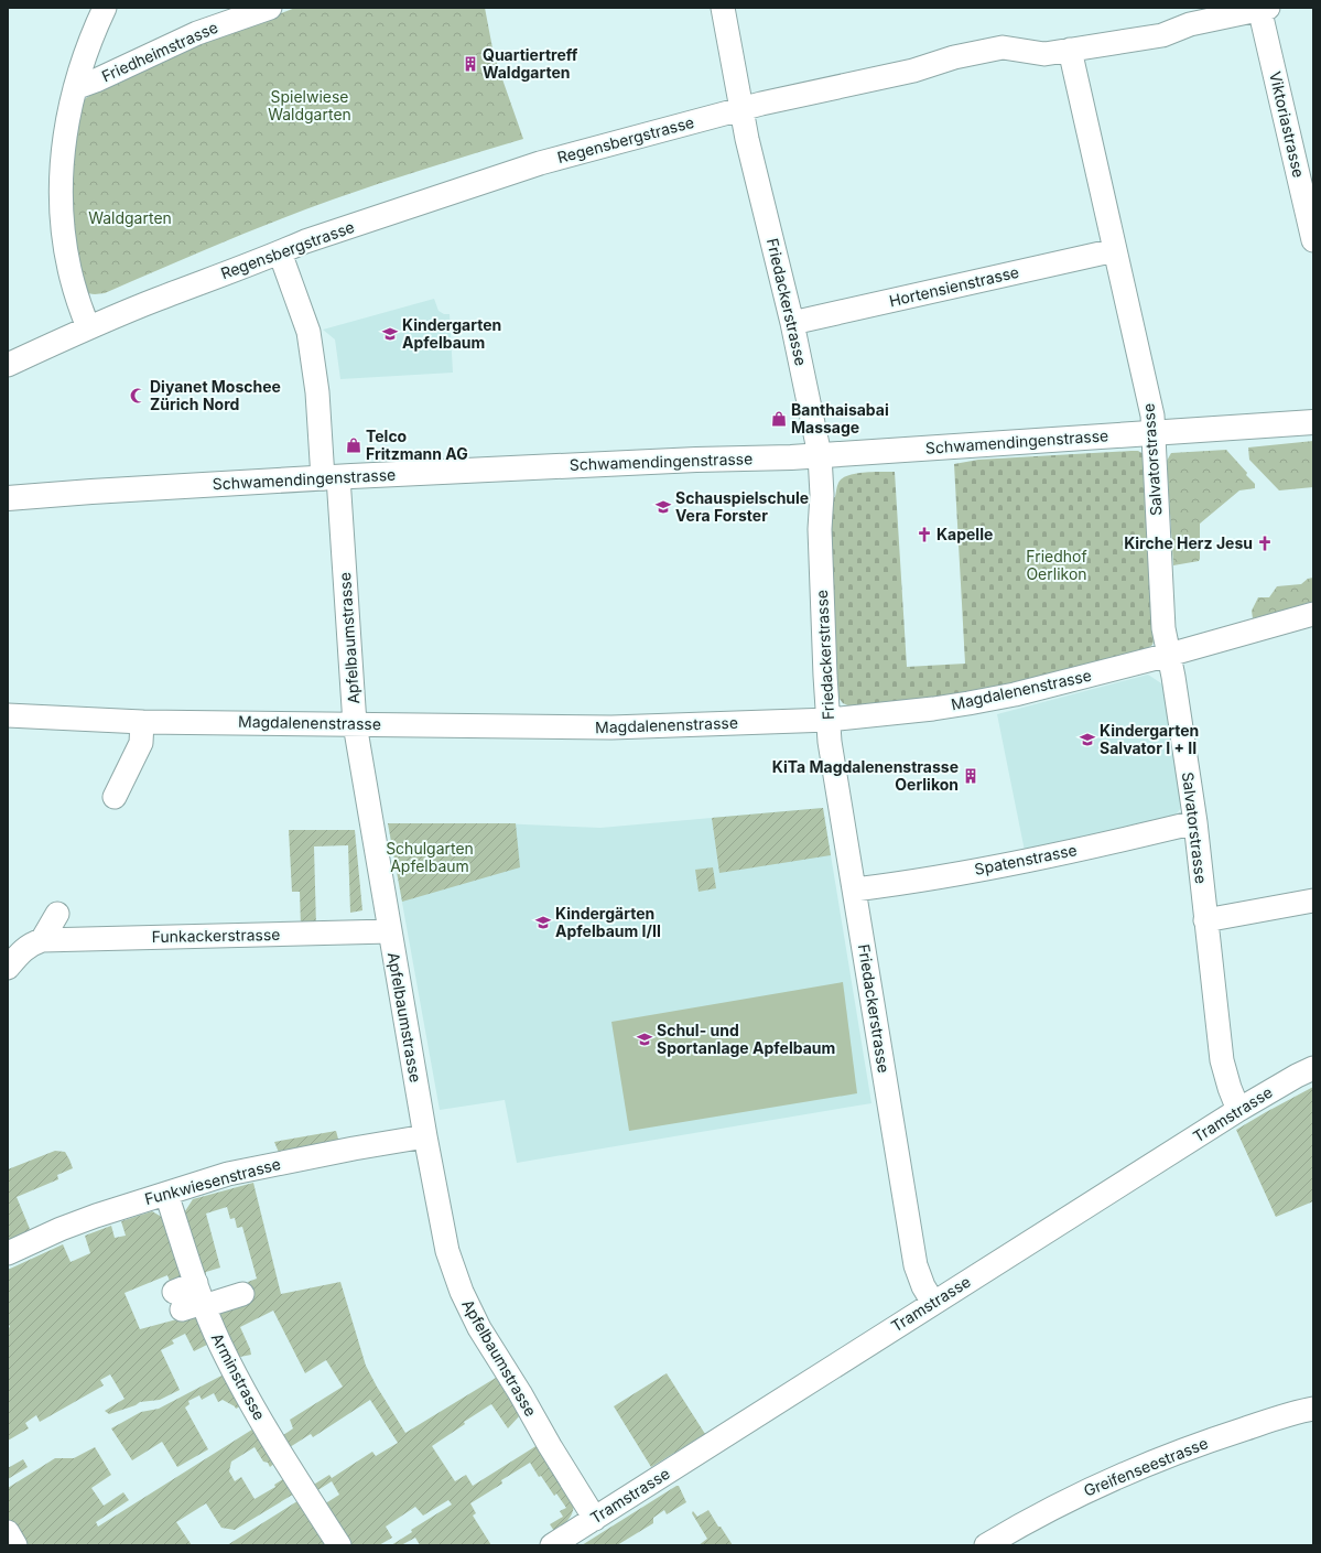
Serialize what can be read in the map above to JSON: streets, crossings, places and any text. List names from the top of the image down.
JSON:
{
  "streets": {
    "street": [
      "Friedheimstrasse",
      "Viktoriastrasse",
      "Regensbergstrasse",
      "Hortensienstrasse",
      "Friedackerstrasse",
      "Schwamendingenstrasse",
      "Salvatorstrasse",
      "Apfelbaumstrasse",
      "Magdalenenstrasse",
      "Spatenstrasse",
      "Funkackerstrasse",
      "Tramstrasse",
      "Funkwiesenstrasse",
      "Arminstrasse",
      "Greifenseestrasse"
    ]
  },
  "crossings": [
    ["Viktoriastrasse", "Regensbergstrasse"],
    ["Regensbergstrasse", "Friedackerstrasse"],
    ["Regensbergstrasse", "Salvatorstrasse"],
    ["Regensbergstrasse", "Apfelbaumstrasse"],
    ["Hortensienstrasse", "Friedackerstrasse"],
    ["Hortensienstrasse", "Salvatorstrasse"],
    ["Friedackerstrasse", "Schwamendingenstrasse"],
    ["Friedackerstrasse", "Magdalenenstrasse"],
    ["Friedackerstrasse", "Spatenstrasse"],
    ["Friedackerstrasse", "Tramstrasse"],
    ["Schwamendingenstrasse", "Salvatorstrasse"],
    ["Schwamendingenstrasse", "Apfelbaumstrasse"],
    ["Salvatorstrasse", "Magdalenenstrasse"],
    ["Salvatorstrasse", "Spatenstrasse"],
    ["Salvatorstrasse", "Tramstrasse"],
    ["Apfelbaumstrasse", "Magdalenenstrasse"],
    ["Apfelbaumstrasse", "Funkackerstrasse"],
    ["Apfelbaumstrasse", "Tramstrasse"],
    ["Apfelbaumstrasse", "Funkwiesenstrasse"],
    ["Funkwiesenstrasse", "Arminstrasse"]
  ],
  "parks": [
    "Spielwiese Waldgarten",
    "Waldgarten",
    "Friedhof Oerlikon",
    "Schulgarten Apfelbaum"
  ],
  "places": {
    "building": ["Quartiertreff Waldgarten", "KiTa Magdalenenstrasse Oerlikon"],
    "school or university": [
      "Kindergarten Apfelbaum",
      "Schauspielschule Vera Forster",
      "Kindergarten Salvator I + II",
      "Kindergärten Apfelbaum I/II",
      "Schul- und Sportanlage Apfelbaum"
    ],
    "mosque": ["Diyanet Moschee Zürich Nord"],
    "shop": ["Banthaisabai Massage", "Telco Fritzmann AG"],
    "church": ["Kapelle", "Kirche Herz Jesu"]
  }
}
